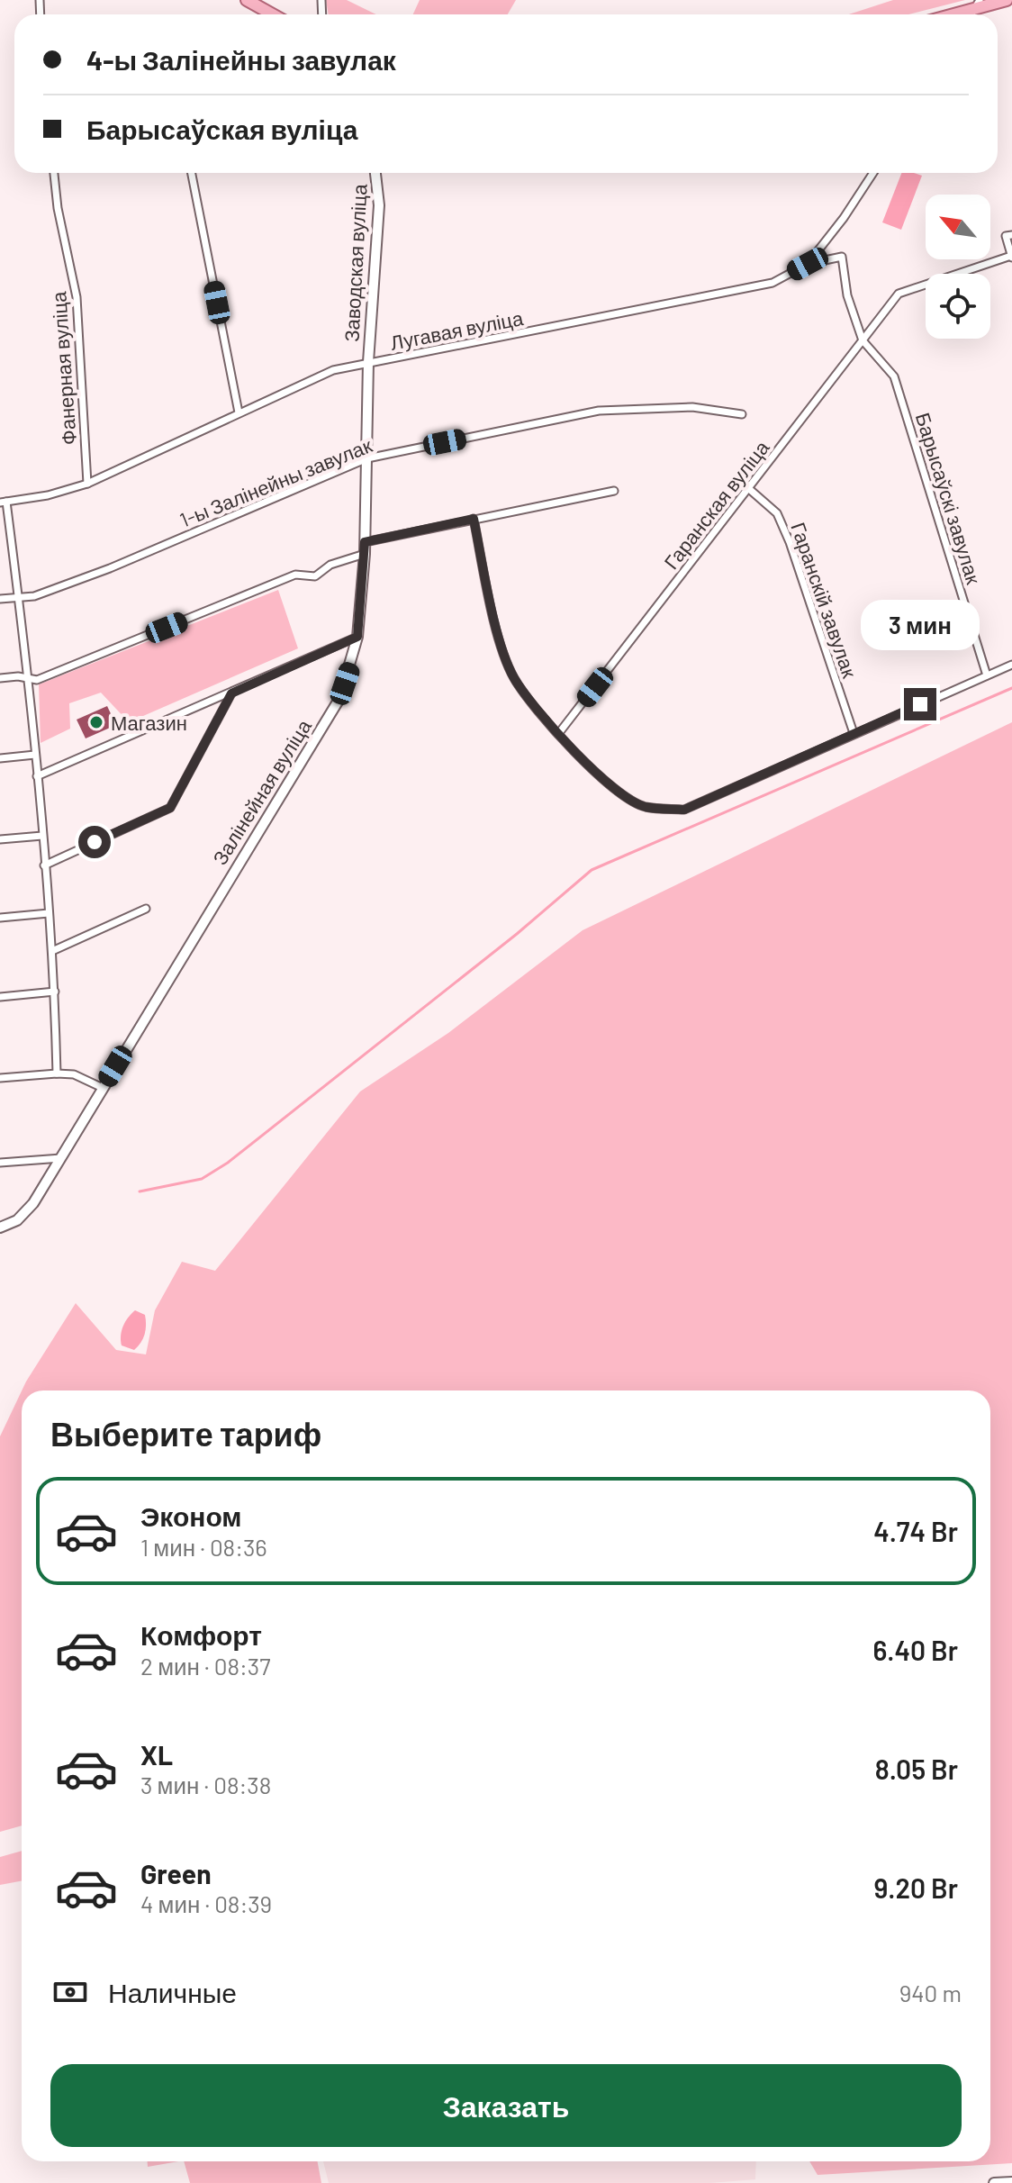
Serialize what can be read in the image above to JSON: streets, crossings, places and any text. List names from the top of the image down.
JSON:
{
  "streets": {
    "street": [
      "Заводская вуліца",
      "Лугавая вуліца",
      "Фанерная вуліца",
      "1-ы Залінейны завулак",
      "Барысаўскі завулак",
      "Гаранская вуліца",
      "Гаранскій завулак",
      "Залінейная вуліца"
    ]
  },
  "crossings": [
    ["Заводская вуліца", "Лугавая вуліца"],
    ["Заводская вуліца", "Залінейная вуліца"],
    ["Лугавая вуліца", "Фанерная вуліца"],
    ["Лугавая вуліца", "Залінейная вуліца"],
    ["1-ы Залінейны завулак", "Залінейная вуліца"],
    ["Барысаўскі завулак", "Гаранская вуліца"],
    ["Гаранская вуліца", "Гаранскій завулак"]
  ],
  "places": ["Магазин"],
  "north": "top left",
  "page": {
    "banner": ["4-ы Залінейны завулак", "Барысаўская вуліца"],
    "bubble": "3 мин",
    "heading": "Выберите тариф",
    "list": [
      {
        "name": "Эконом",
        "note": "1 мин · 08:36",
        "value": "4.74 Br"
      },
      {
        "name": "Комфорт",
        "note": "2 мин · 08:37",
        "value": "6.40 Br"
      },
      {
        "name": "XL",
        "note": "3 мин · 08:38",
        "value": "8.05 Br"
      },
      {
        "name": "Green",
        "note": "4 мин · 08:39",
        "value": "9.20 Br"
      }
    ],
    "pay": ["Наличные", "940 m"],
    "buttons": "Заказать"
  }
}
